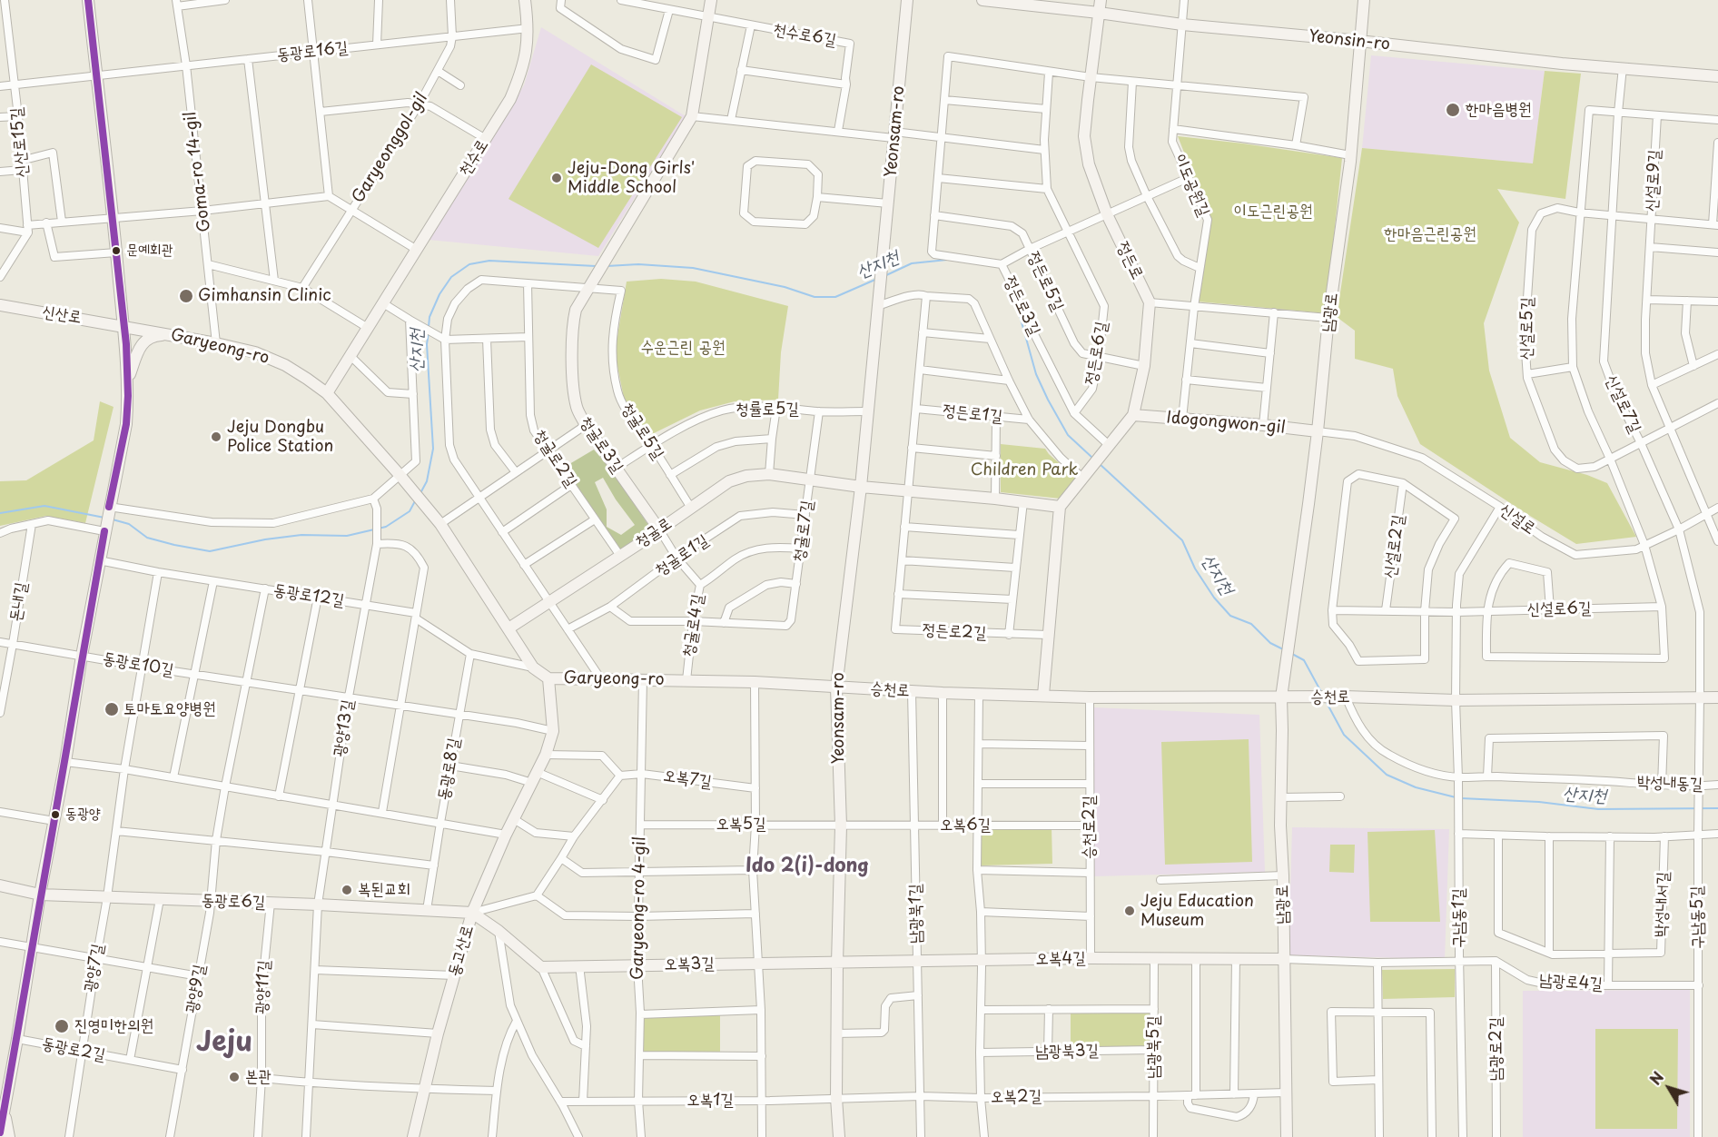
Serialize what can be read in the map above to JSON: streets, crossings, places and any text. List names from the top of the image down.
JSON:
{
  "streets": {
    "main road": [
      "Yeonsin-ro",
      "Yeonsam-ro",
      "천수로",
      "정든로",
      "남광로",
      "신산로",
      "Garyeong-ro",
      "Idogongwon-gil",
      "청귤로3길",
      "청귤로",
      "승천로",
      "동광로6길",
      "동고산로",
      "오복4길",
      "오복3길"
    ],
    "street": [
      "천수로6길",
      "동광로16길",
      "신산로15길",
      "Garyeonggol-gil",
      "Goma-ro 14-gil",
      "신설로9길",
      "이도공원길",
      "정든로5길",
      "정든로3길",
      "신설로5길",
      "정든로6길",
      "신설로7길",
      "청률로5길",
      "정든로1길",
      "청귤로5길",
      "청귤로2길",
      "신설로",
      "청귤로7길",
      "신설로2길",
      "청귤로1길",
      "동광로12길",
      "돈내길",
      "신설로6길",
      "청귤로4길",
      "정든로2길",
      "동광로10길",
      "광양13길",
      "동광로8길",
      "오복7길",
      "박성내동길",
      "오복5길",
      "오복6길",
      "승천로2길",
      "박성내서길",
      "Garyeong-ro 4-gil",
      "남광북1길",
      "구남동5길",
      "구남동1길",
      "광양7길",
      "남광로4길",
      "광양11길",
      "광양9길",
      "남광북5길",
      "남광로2길",
      "동광로2길",
      "남광북3길",
      "오복2길",
      "오복1길"
    ]
  },
  "crossings": [
    ["Yeonsin-ro", "이도공원길"],
    ["Yeonsin-ro", "정든로"],
    ["Yeonsin-ro", "남광로"],
    ["Yeonsin-ro", "신설로7길"],
    ["동광로16길", "신산로15길"],
    ["동광로16길", "Garyeonggol-gil"],
    ["동광로16길", "천수로"],
    ["동광로16길", "Goma-ro 14-gil"],
    ["Yeonsam-ro", "Garyeong-ro"],
    ["Yeonsam-ro", "청률로5길"],
    ["Yeonsam-ro", "청귤로"],
    ["Yeonsam-ro", "승천로"],
    ["Yeonsam-ro", "오복5길"],
    ["Yeonsam-ro", "오복6길"],
    ["Yeonsam-ro", "오복4길"],
    ["Yeonsam-ro", "오복3길"],
    ["Yeonsam-ro", "오복2길"],
    ["Yeonsam-ro", "오복1길"],
    ["천수로", "Garyeong-ro"],
    ["Goma-ro 14-gil", "Garyeong-ro"],
    ["신설로9길", "신설로5길"],
    ["신설로9길", "신설로"],
    ["이도공원길", "남광로"],
    ["이도공원길", "Idogongwon-gil"],
    ["정든로", "정든로3길"],
    ["정든로5길", "정든로3길"],
    ["정든로5길", "정든로6길"],
    ["정든로3길", "정든로6길"],
    ["남광로", "Idogongwon-gil"],
    ["남광로", "신설로"],
    ["남광로", "승천로"],
    ["남광로", "오복4길"],
    ["남광로", "오복2길"],
    ["신산로", "Garyeong-ro"],
    ["신설로5길", "신설로7길"],
    ["Garyeong-ro", "청귤로"],
    ["Garyeong-ro", "동광로12길"],
    ["Garyeong-ro", "청귤로4길"],
    ["Garyeong-ro", "승천로"],
    ["Garyeong-ro", "Garyeong-ro 4-gil"],
    ["Garyeong-ro", "동고산로"],
    ["신설로7길", "신설로"],
    ["신설로7길", "승천로"],
    ["신설로7길", "구남동5길"],
    ["청률로5길", "청귤로5길"],
    ["청률로5길", "청귤로3길"],
    ["Idogongwon-gil", "신설로"],
    ["청귤로5길", "청귤로3길"],
    ["청귤로5길", "청귤로"],
    ["청귤로3길", "청귤로"],
    ["청귤로2길", "청귤로"],
    ["신설로", "구남동1길"],
    ["청귤로7길", "청귤로"],
    ["청귤로7길", "청귤로1길"],
    ["청귤로7길", "청귤로4길"],
    ["동광로12길", "동광로10길"],
    ["동광로12길", "광양13길"],
    ["동광로12길", "광양7길"],
    ["동광로12길", "광양9길"],
    ["돈내길", "동광로10길"],
    ["신설로6길", "구남동1길"],
    ["동광로10길", "광양13길"],
    ["동광로10길", "동광로8길"],
    ["동광로10길", "동고산로"],
    ["동광로10길", "광양7길"],
    ["동광로10길", "광양9길"],
    ["승천로", "박성내동길"],
    ["승천로", "승천로2길"],
    ["승천로", "남광북1길"],
    ["승천로", "구남동5길"],
    ["승천로", "구남동1길"],
    ["광양13길", "동광로8길"],
    ["광양13길", "동광로6길"],
    ["동광로8길", "동고산로"],
    ["동광로8길", "광양7길"],
    ["동광로8길", "광양9길"],
    ["오복7길", "Garyeong-ro 4-gil"],
    ["박성내동길", "구남동5길"],
    ["박성내동길", "구남동1길"],
    ["오복5길", "오복6길"],
    ["오복5길", "Garyeong-ro 4-gil"],
    ["오복6길", "승천로2길"],
    ["오복6길", "남광북1길"],
    ["승천로2길", "오복4길"],
    ["동광로6길", "동고산로"],
    ["동광로6길", "광양7길"],
    ["동광로6길", "광양11길"],
    ["동광로6길", "광양9길"],
    ["Garyeong-ro 4-gil", "오복3길"],
    ["Garyeong-ro 4-gil", "오복1길"],
    ["남광북1길", "오복4길"],
    ["남광북1길", "오복2길"],
    ["구남동5길", "남광로4길"],
    ["오복4길", "오복3길"],
    ["오복4길", "남광북5길"],
    ["광양7길", "동광로2길"],
    ["남광로4길", "남광로2길"],
    ["광양9길", "동광로2길"],
    ["남광북5길", "남광북3길"],
    ["남광북5길", "오복2길"],
    ["오복2길", "오복1길"]
  ],
  "districts": ["Ido 2(i)-dong", "Jeju"],
  "water": ["산지천"],
  "parks": [
    "이도근린공원",
    "한마음근린공원",
    "수운근린 공원",
    "Children Park"
  ],
  "places": [
    "한마음병원",
    "Jeju-Dong Girls' Middle School",
    "문예회관",
    "Gimhansin Clinic",
    "Jeju Dongbu Police Station",
    "토마토요양병원",
    "동광양",
    "복된교회",
    "Jeju Education Museum",
    "진영미한의원",
    "본관"
  ],
  "north": "top left"
}
